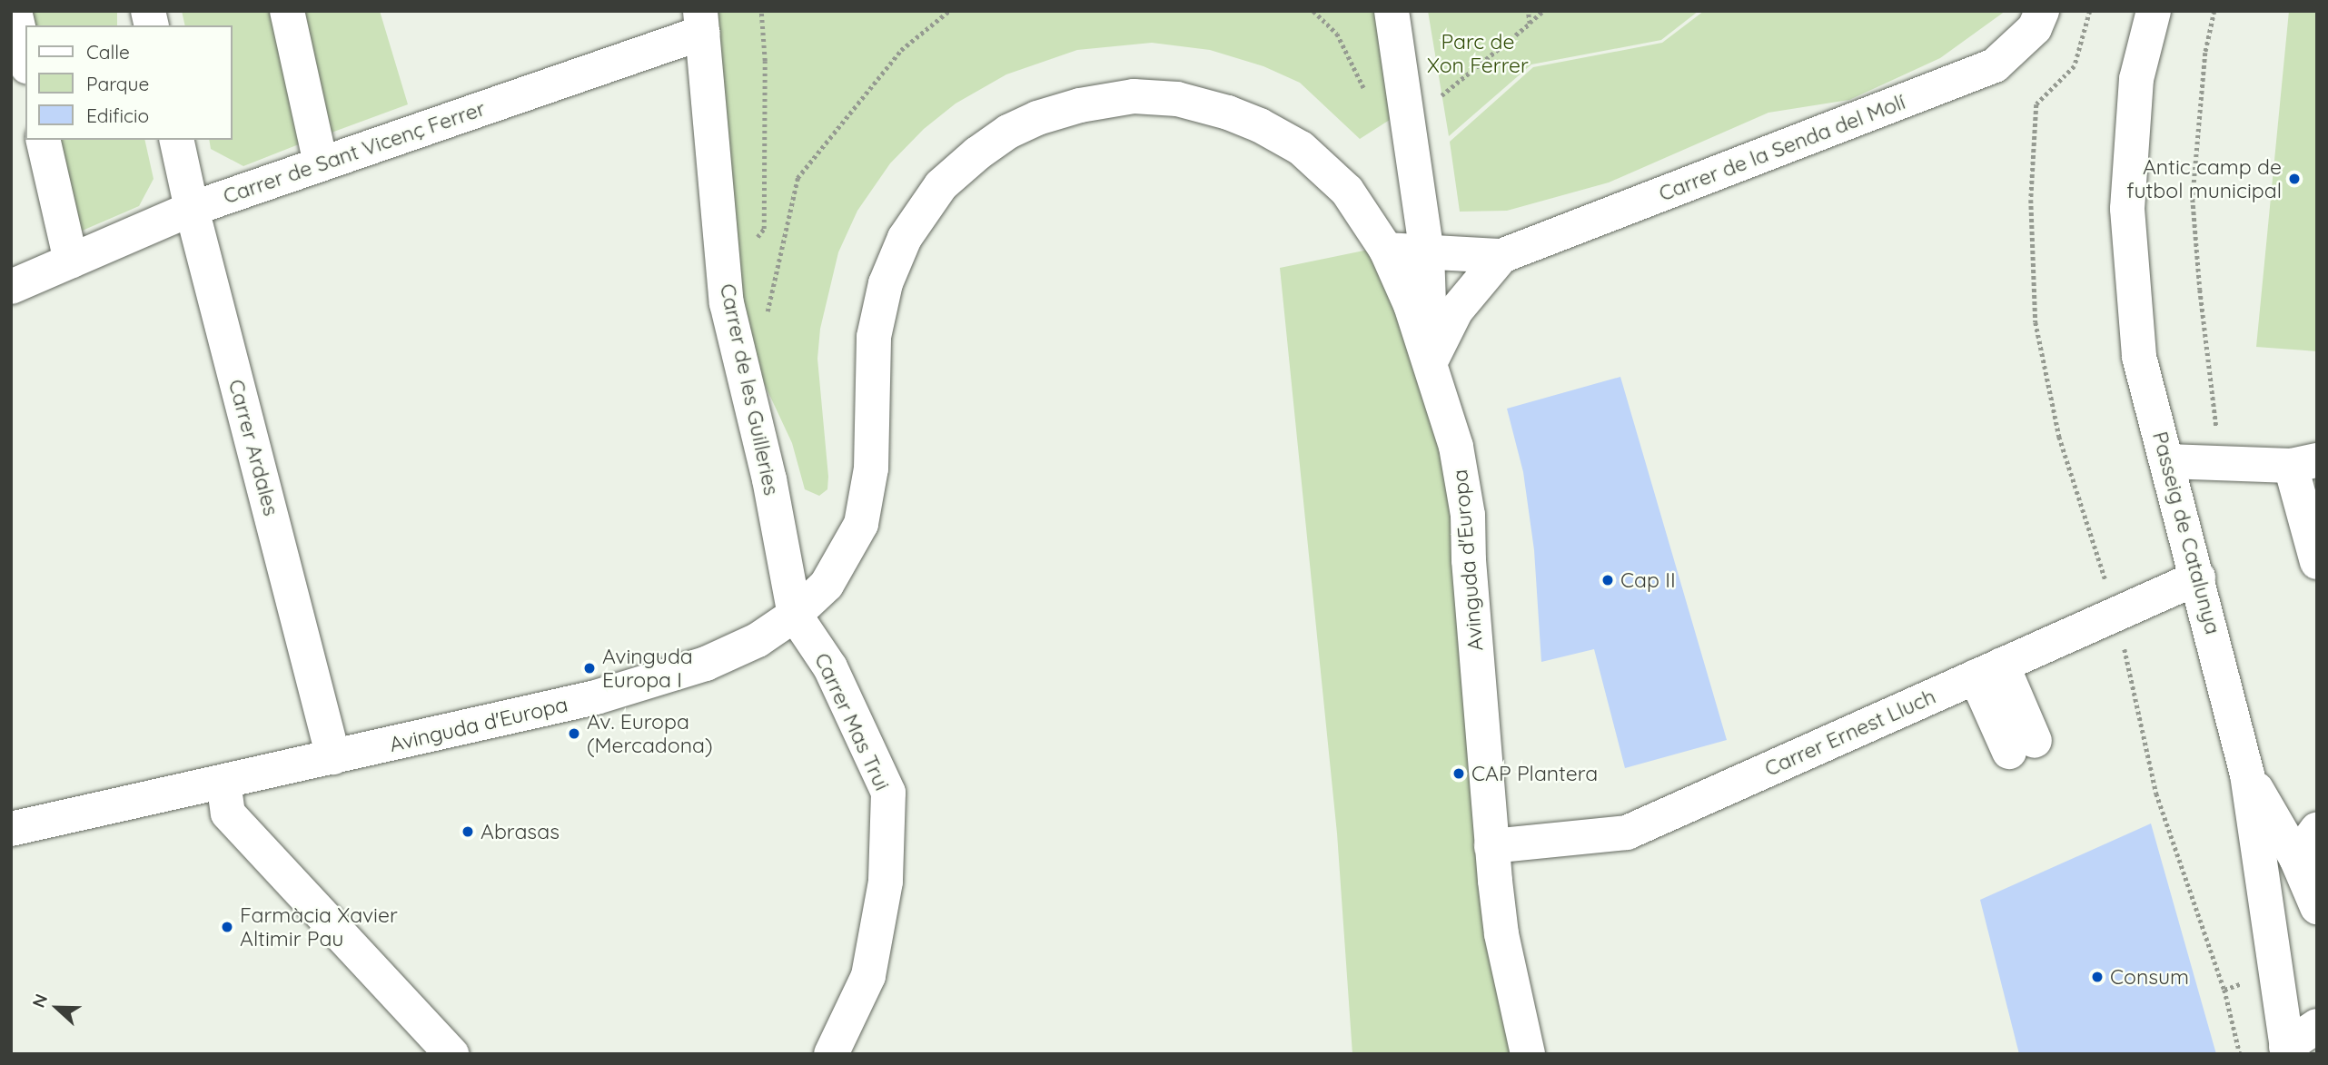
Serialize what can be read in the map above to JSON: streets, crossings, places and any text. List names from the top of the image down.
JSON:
{
  "streets": {
    "street": [
      "Carrer de la Senda del Molí",
      "Carrer de Sant Vicenç Ferrer",
      "Carrer de les Guilleries",
      "Carrer Ardales",
      "Passeig de Catalunya",
      "Avinguda d'Europa",
      "Carrer Mas Trui",
      "Carrer Ernest Lluch"
    ]
  },
  "crossings": [
    ["Carrer de la Senda del Molí", "Avinguda d'Europa"],
    ["Carrer de Sant Vicenç Ferrer", "Carrer de les Guilleries"],
    ["Carrer de Sant Vicenç Ferrer", "Carrer Ardales"],
    ["Carrer de les Guilleries", "Avinguda d'Europa"],
    ["Carrer de les Guilleries", "Carrer Mas Trui"],
    ["Carrer Ardales", "Avinguda d'Europa"],
    ["Passeig de Catalunya", "Carrer Ernest Lluch"],
    ["Avinguda d'Europa", "Carrer Mas Trui"],
    ["Avinguda d'Europa", "Carrer Ernest Lluch"]
  ],
  "parks": ["Parc de Xon Ferrer"],
  "places": [
    "Antic camp de futbol municipal",
    "Cap II",
    "Avinguda Europa I",
    "Av. Europa (Mercadona)",
    "CAP Plantera",
    "Abrasas",
    "Farmàcia Xavier Altimir Pau",
    "Consum"
  ],
  "legend": ["Calle", "Parque", "Edificio"],
  "north": "left"
}
